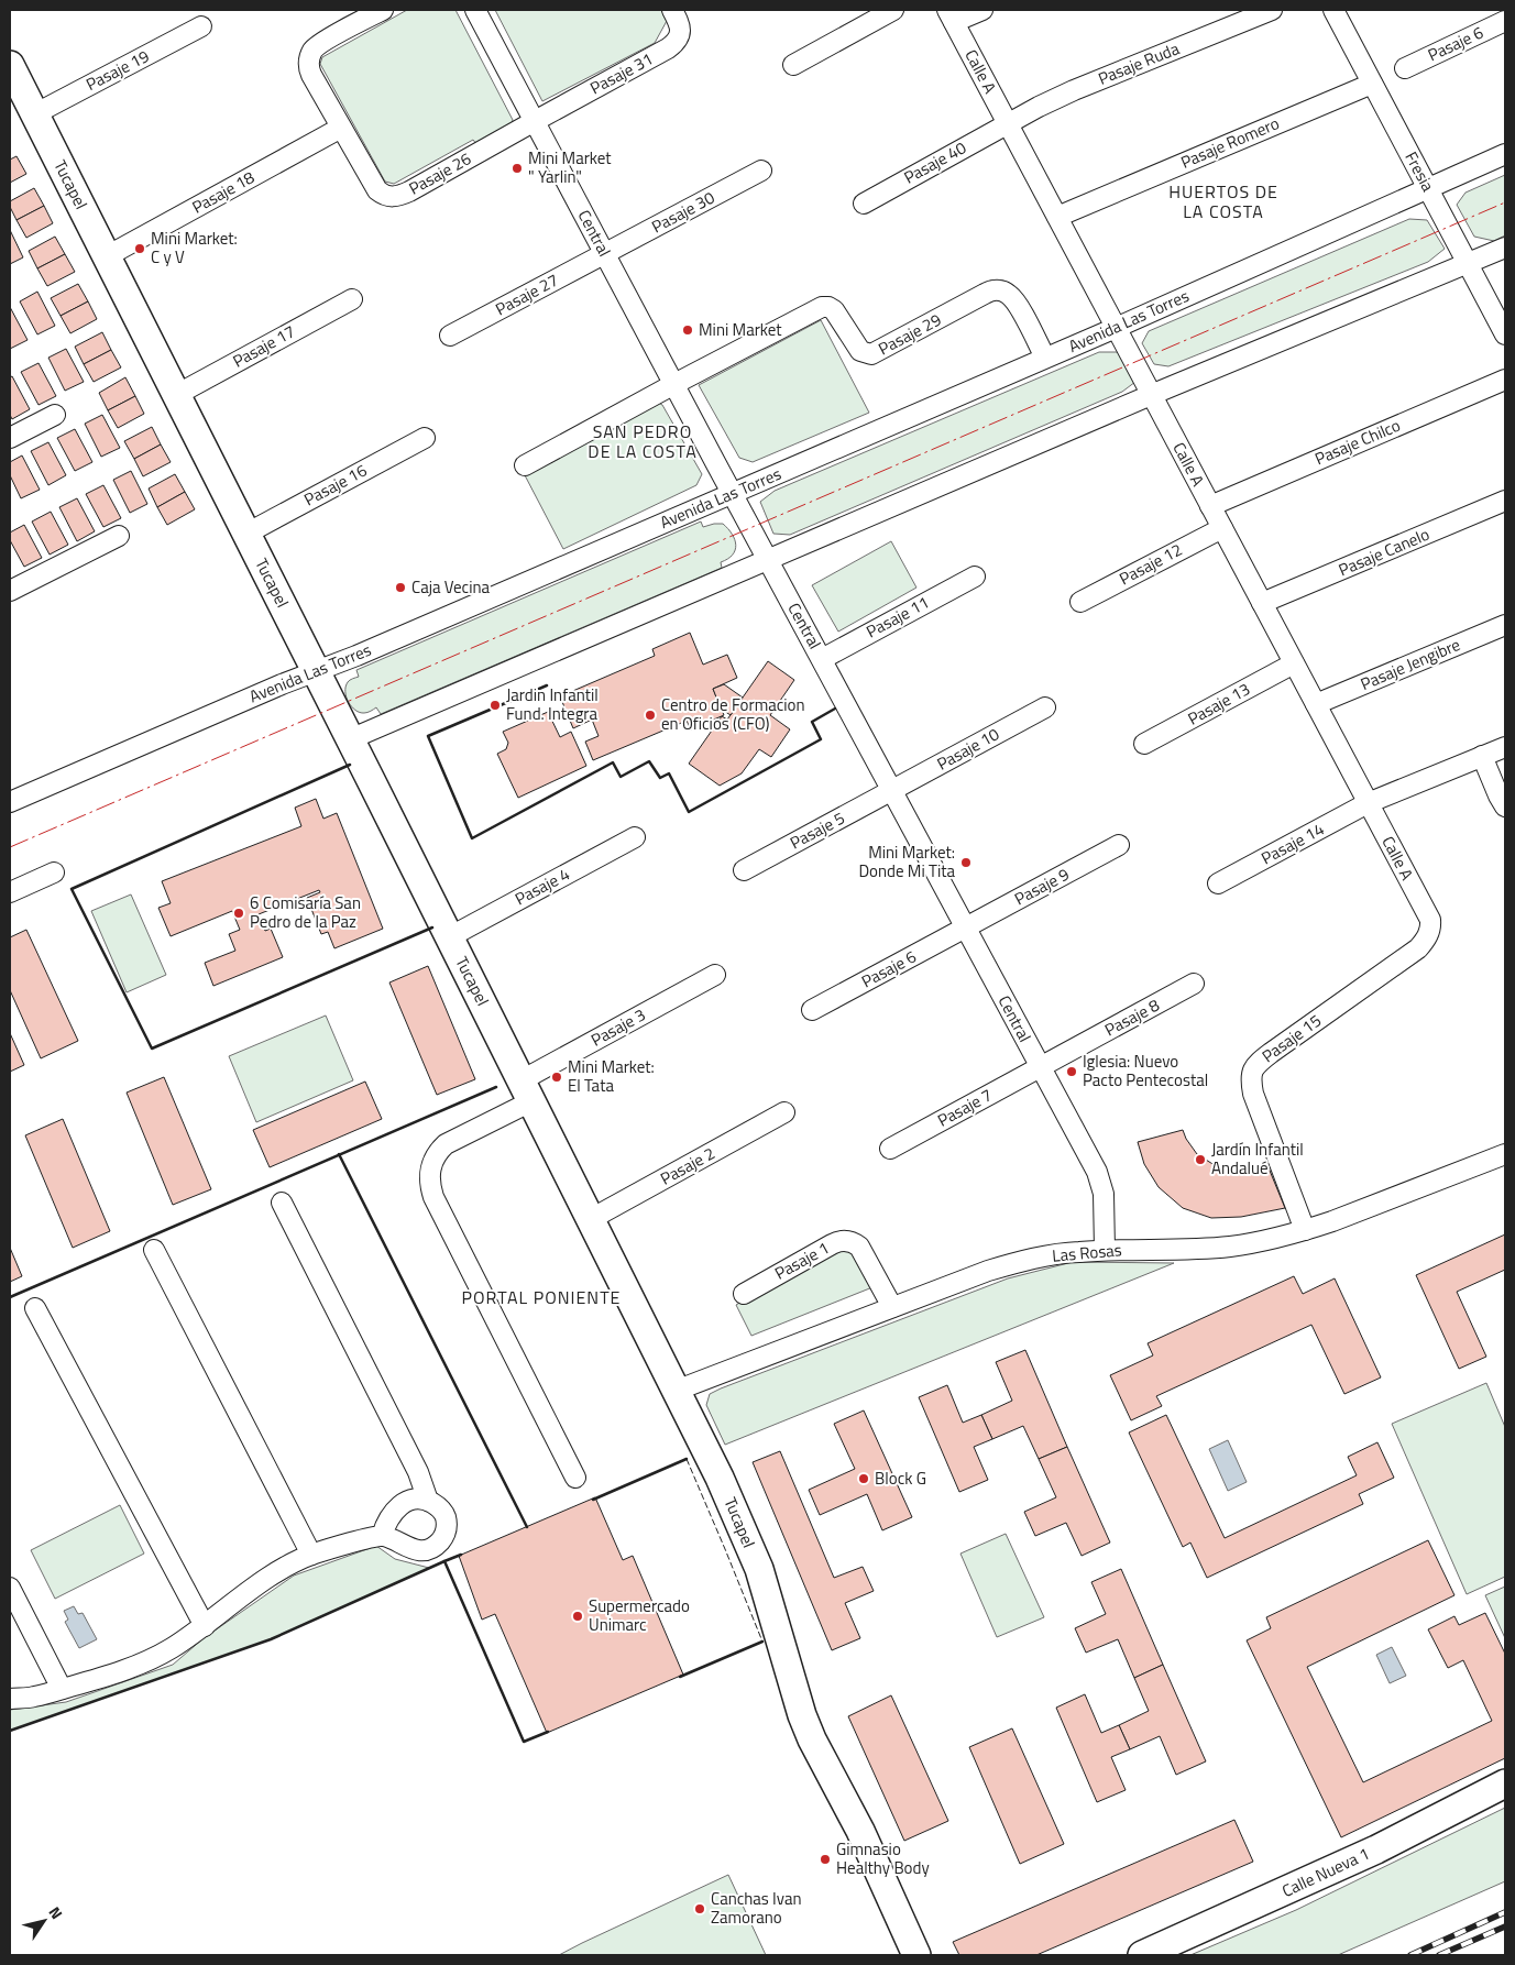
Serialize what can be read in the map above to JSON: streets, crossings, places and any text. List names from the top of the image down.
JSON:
{
  "streets": {
    "main road": ["Tucapel", "Calle Nueva 1"],
    "street": [
      "Pasaje 6",
      "Pasaje Ruda",
      "Pasaje 19",
      "Calle A",
      "Pasaje 31",
      "Pasaje Romero",
      "Pasaje 40",
      "Fresia",
      "Pasaje 26",
      "Pasaje 18",
      "Pasaje 30",
      "Central",
      "Pasaje 27",
      "Avenida Las Torres",
      "Pasaje 29",
      "Pasaje 17",
      "Pasaje Chilco",
      "Pasaje 16",
      "Pasaje Canelo",
      "Pasaje 12",
      "Pasaje 11",
      "Pasaje Jengibre",
      "Pasaje 13",
      "Pasaje 10",
      "Pasaje 5",
      "Pasaje 14",
      "Pasaje 4",
      "Pasaje 9",
      "Pasaje 8",
      "Pasaje 3",
      "Pasaje 15",
      "Pasaje 7",
      "Pasaje 2",
      "Las Rosas",
      "Pasaje 1"
    ]
  },
  "crossings": [
    ["Pasaje 6", "Central"],
    ["Pasaje 6", "Pasaje 9"],
    ["Pasaje Ruda", "Calle A"],
    ["Pasaje Ruda", "Pasaje 40"],
    ["Pasaje 19", "Tucapel"],
    ["Calle A", "Pasaje Romero"],
    ["Calle A", "Pasaje 40"],
    ["Calle A", "Avenida Las Torres"],
    ["Calle A", "Pasaje Chilco"],
    ["Calle A", "Pasaje Canelo"],
    ["Calle A", "Pasaje 12"],
    ["Calle A", "Pasaje Jengibre"],
    ["Calle A", "Pasaje 13"],
    ["Calle A", "Pasaje 14"],
    ["Calle A", "Pasaje 15"],
    ["Pasaje 31", "Pasaje 26"],
    ["Pasaje 31", "Central"],
    ["Pasaje Romero", "Fresia"],
    ["Fresia", "Avenida Las Torres"],
    ["Pasaje 26", "Pasaje 18"],
    ["Pasaje 26", "Central"],
    ["Tucapel", "Pasaje 18"],
    ["Tucapel", "Avenida Las Torres"],
    ["Tucapel", "Pasaje 17"],
    ["Tucapel", "Pasaje 16"],
    ["Tucapel", "Pasaje 4"],
    ["Tucapel", "Pasaje 3"],
    ["Tucapel", "Pasaje 2"],
    ["Tucapel", "Las Rosas"],
    ["Pasaje 30", "Central"],
    ["Pasaje 30", "Pasaje 27"],
    ["Central", "Pasaje 27"],
    ["Central", "Avenida Las Torres"],
    ["Central", "Pasaje 29"],
    ["Central", "Pasaje 11"],
    ["Central", "Pasaje 10"],
    ["Central", "Pasaje 5"],
    ["Central", "Pasaje 9"],
    ["Central", "Pasaje 8"],
    ["Central", "Pasaje 7"],
    ["Central", "Las Rosas"],
    ["Avenida Las Torres", "Pasaje 29"],
    ["Pasaje 10", "Pasaje 5"],
    ["Pasaje 8", "Pasaje 7"],
    ["Pasaje 15", "Las Rosas"],
    ["Las Rosas", "Pasaje 1"]
  ],
  "districts": ["HUERTOS DE LA COSTA", "SAN PEDRO DE LA COSTA", "PORTAL PONIENTE"],
  "places": [
    "Mini Market \" Yarlin\"",
    "Mini Market: C y V",
    "Mini Market",
    "Caja Vecina",
    "Jardin Infantil Fund. Integra",
    "Centro de Formacion en Oficios (CFO)",
    "Mini Market: Donde Mi Tita",
    "6 Comisaría San Pedro de la Paz",
    "Iglesia: Nuevo Pacto Pentecostal",
    "Mini Market: El Tata",
    "Jardín Infantil Andalué",
    "Block G",
    "Supermercado Unimarc",
    "Gimnasio Healthy Body",
    "Canchas Ivan Zamorano"
  ],
  "north": "top right"
}
